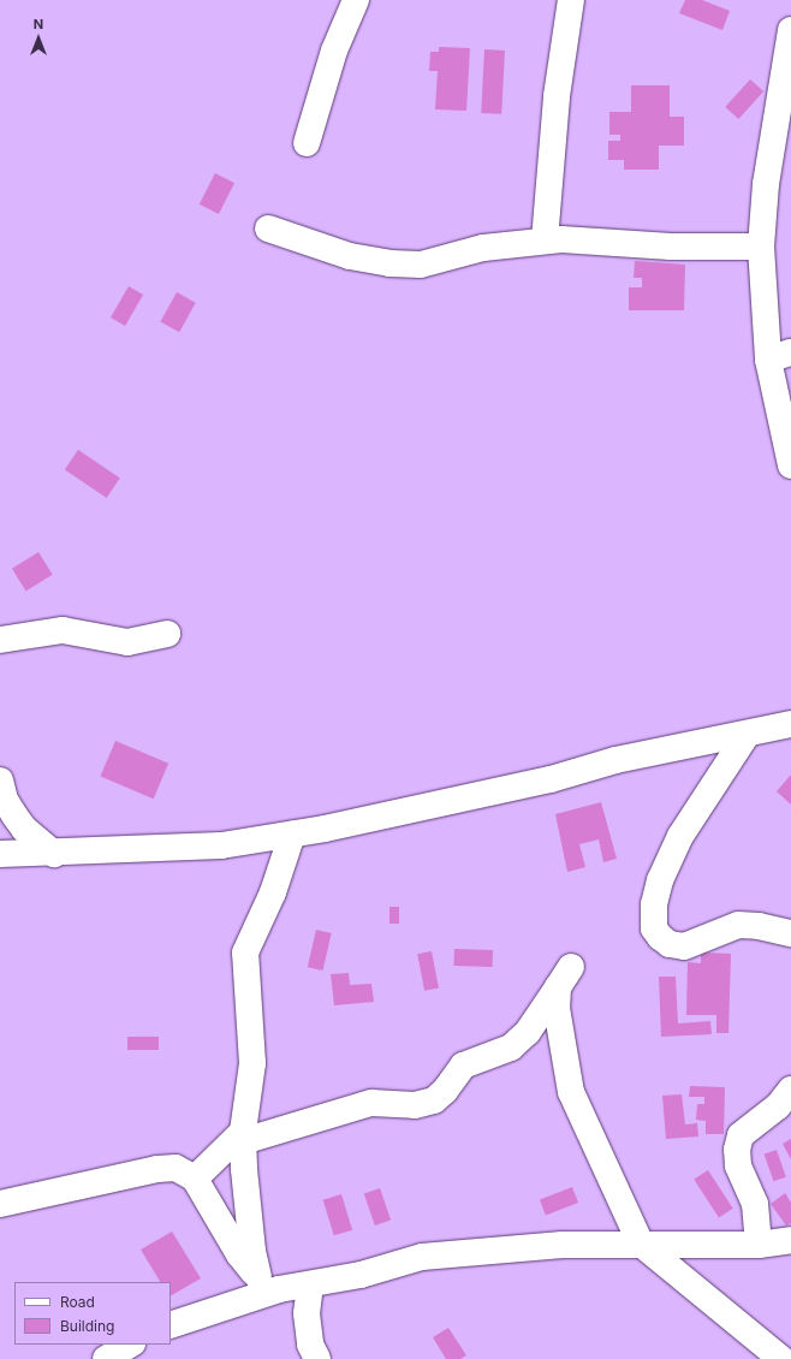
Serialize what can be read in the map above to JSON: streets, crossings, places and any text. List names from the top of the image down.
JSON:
{
  "legend": ["Road", "Building"],
  "north": "top"
}
